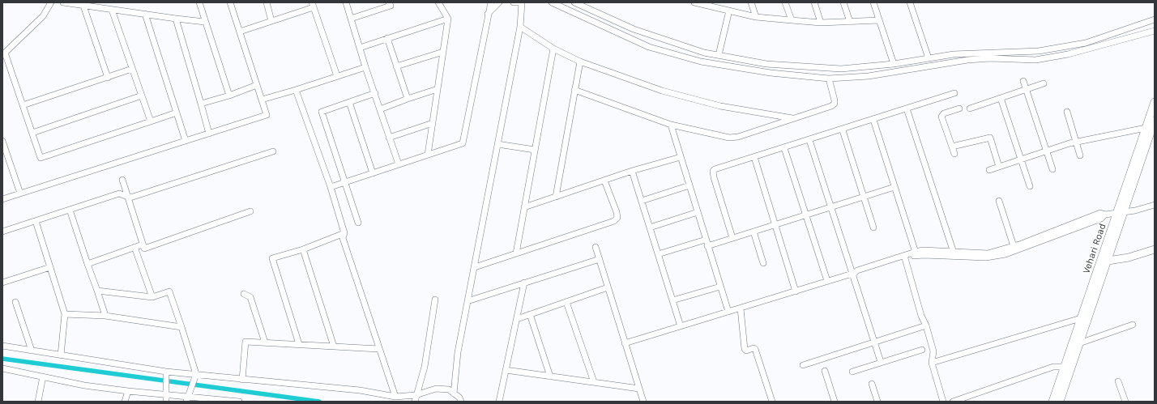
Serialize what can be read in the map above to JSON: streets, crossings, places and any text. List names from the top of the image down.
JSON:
{
  "streets": {
    "main road": ["Vehari Road"]
  }
}
